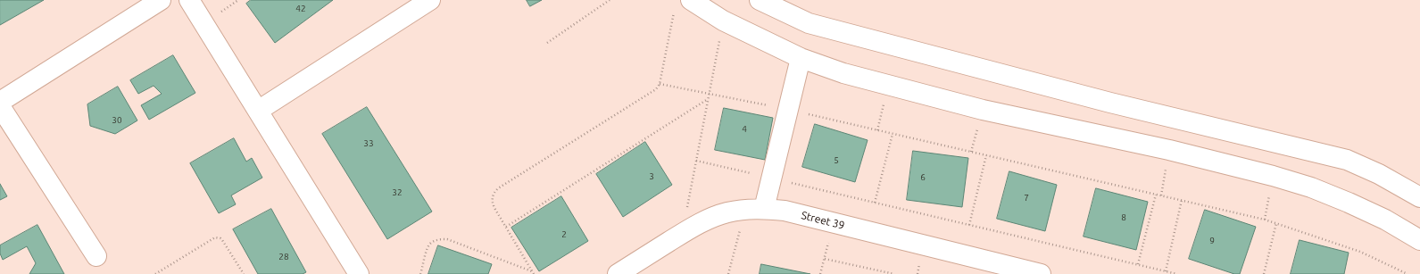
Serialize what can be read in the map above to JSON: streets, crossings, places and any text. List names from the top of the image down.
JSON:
{
  "streets": {
    "street": ["Street 39"]
  },
  "house_numbers": [
    "42",
    "30",
    "4",
    "33",
    "5",
    "3",
    "6",
    "32",
    "7",
    "8",
    "2",
    "9",
    "28"
  ]
}
